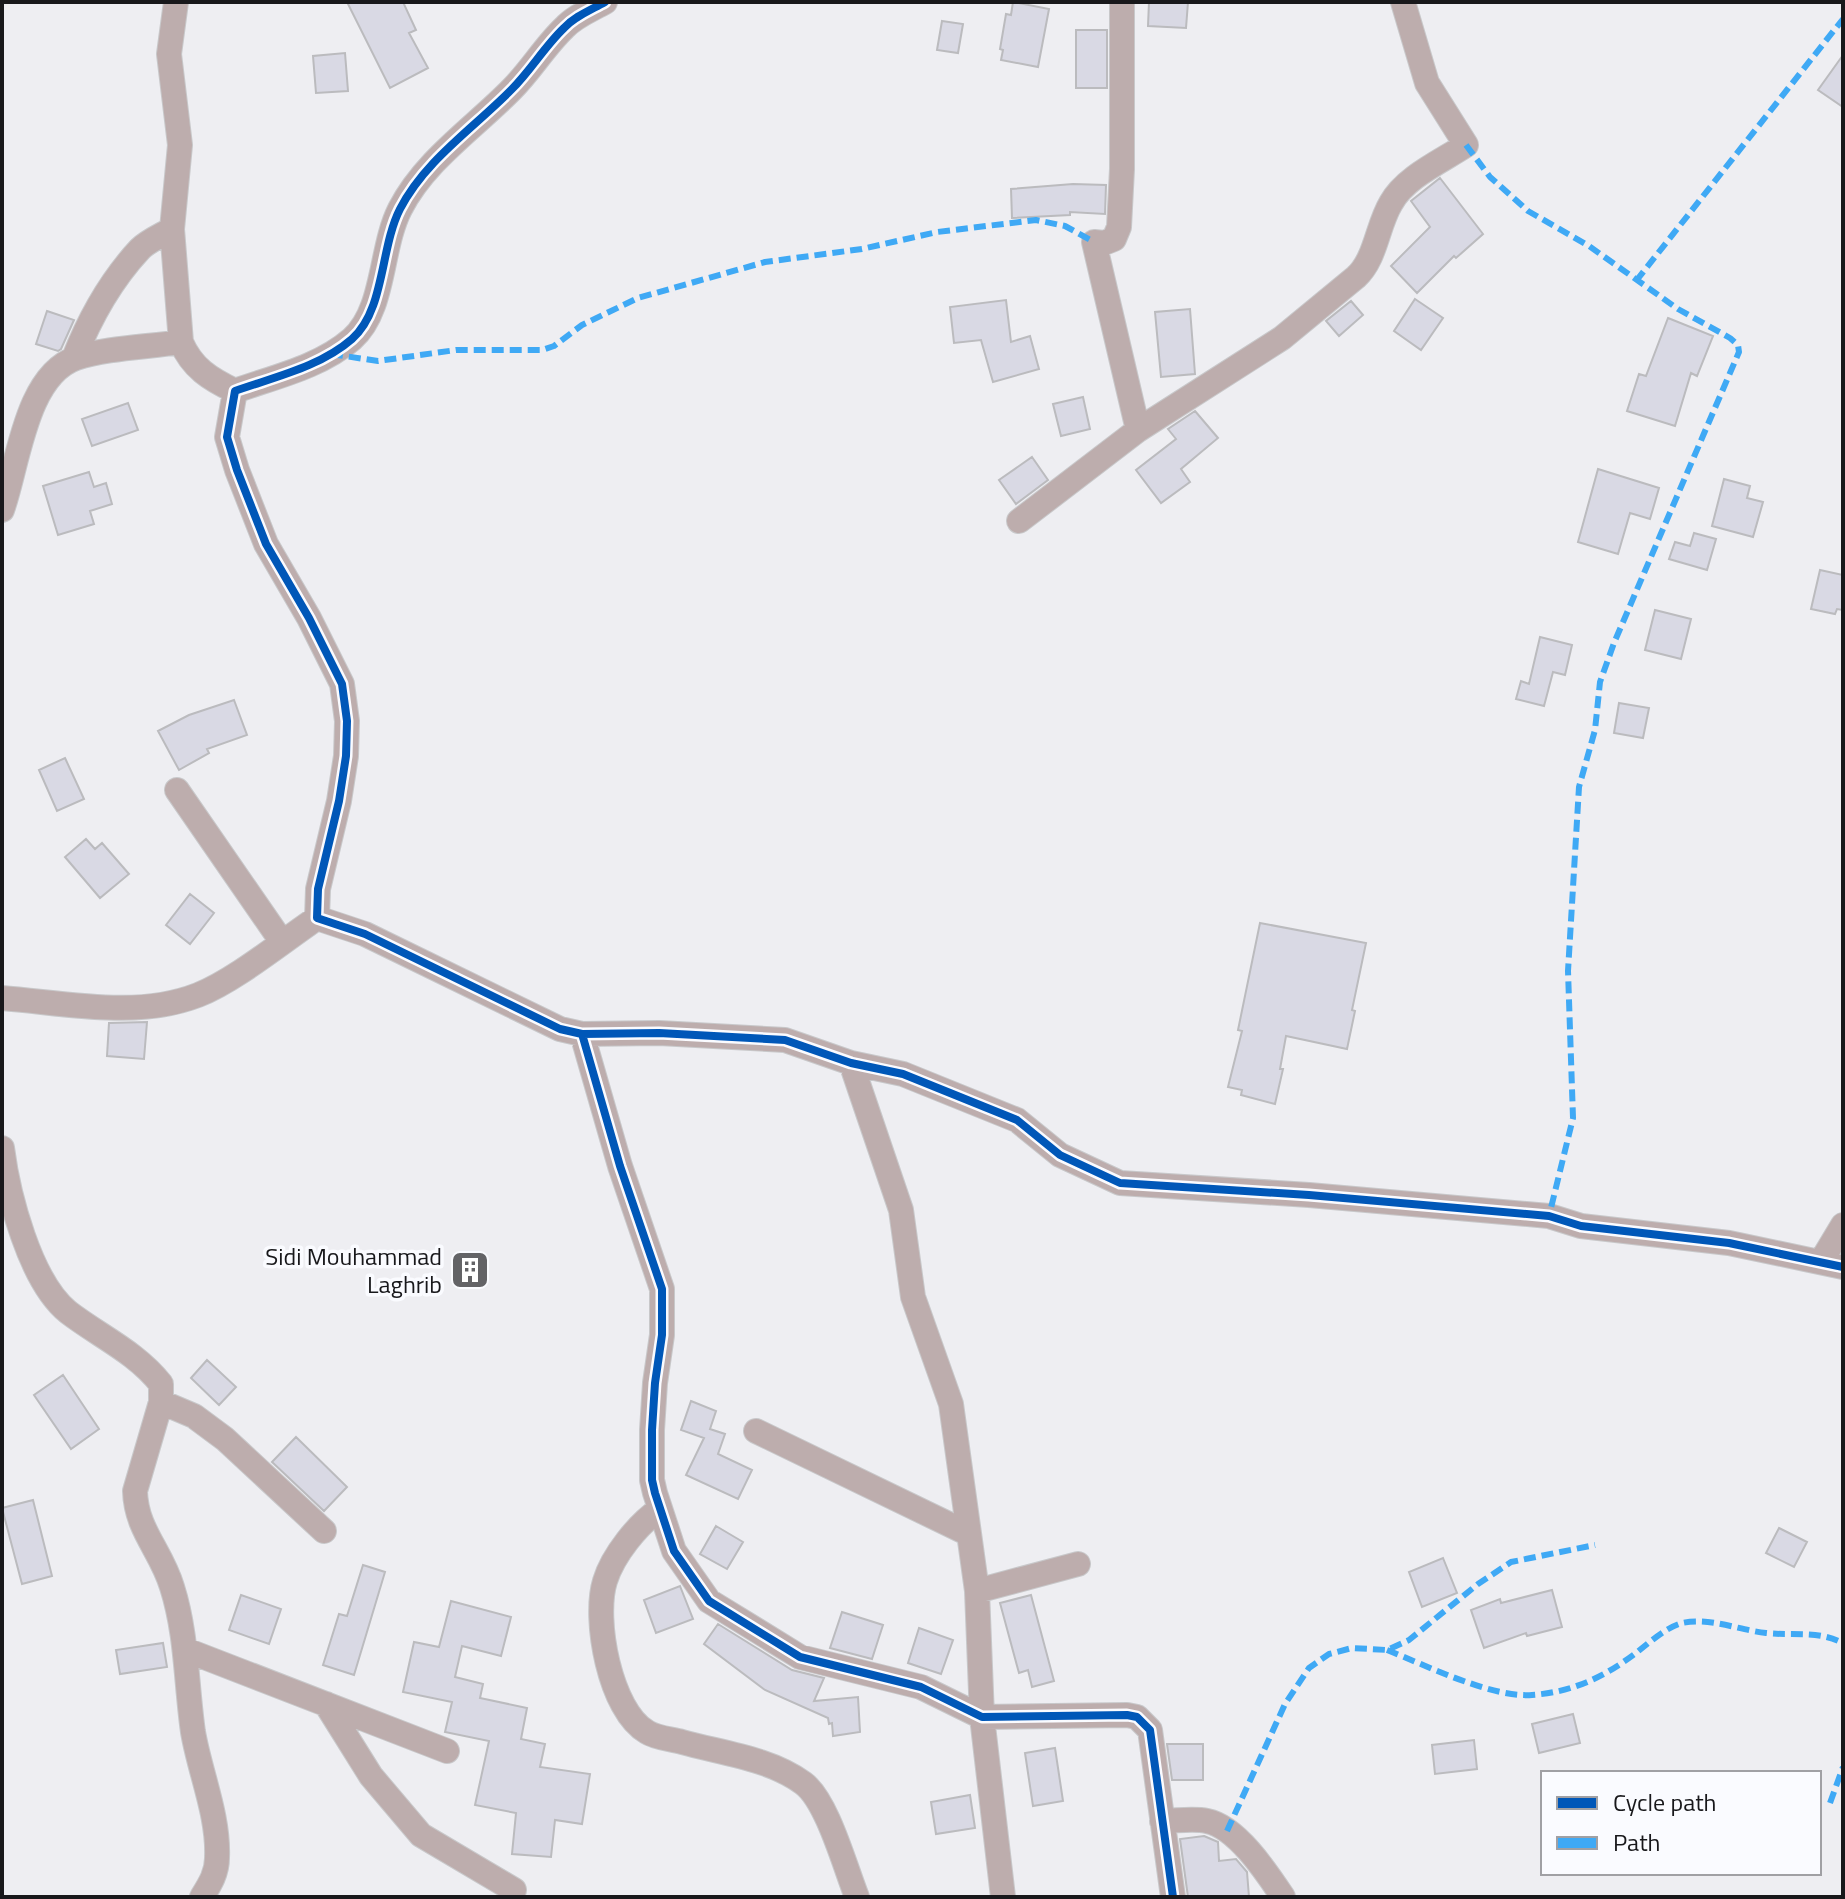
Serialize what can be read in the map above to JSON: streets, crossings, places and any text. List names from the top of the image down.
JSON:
{
  "places": {
    "building": ["Sidi Mouhammad Laghrib"]
  },
  "legend": ["Cycle path", "Path"]
}
